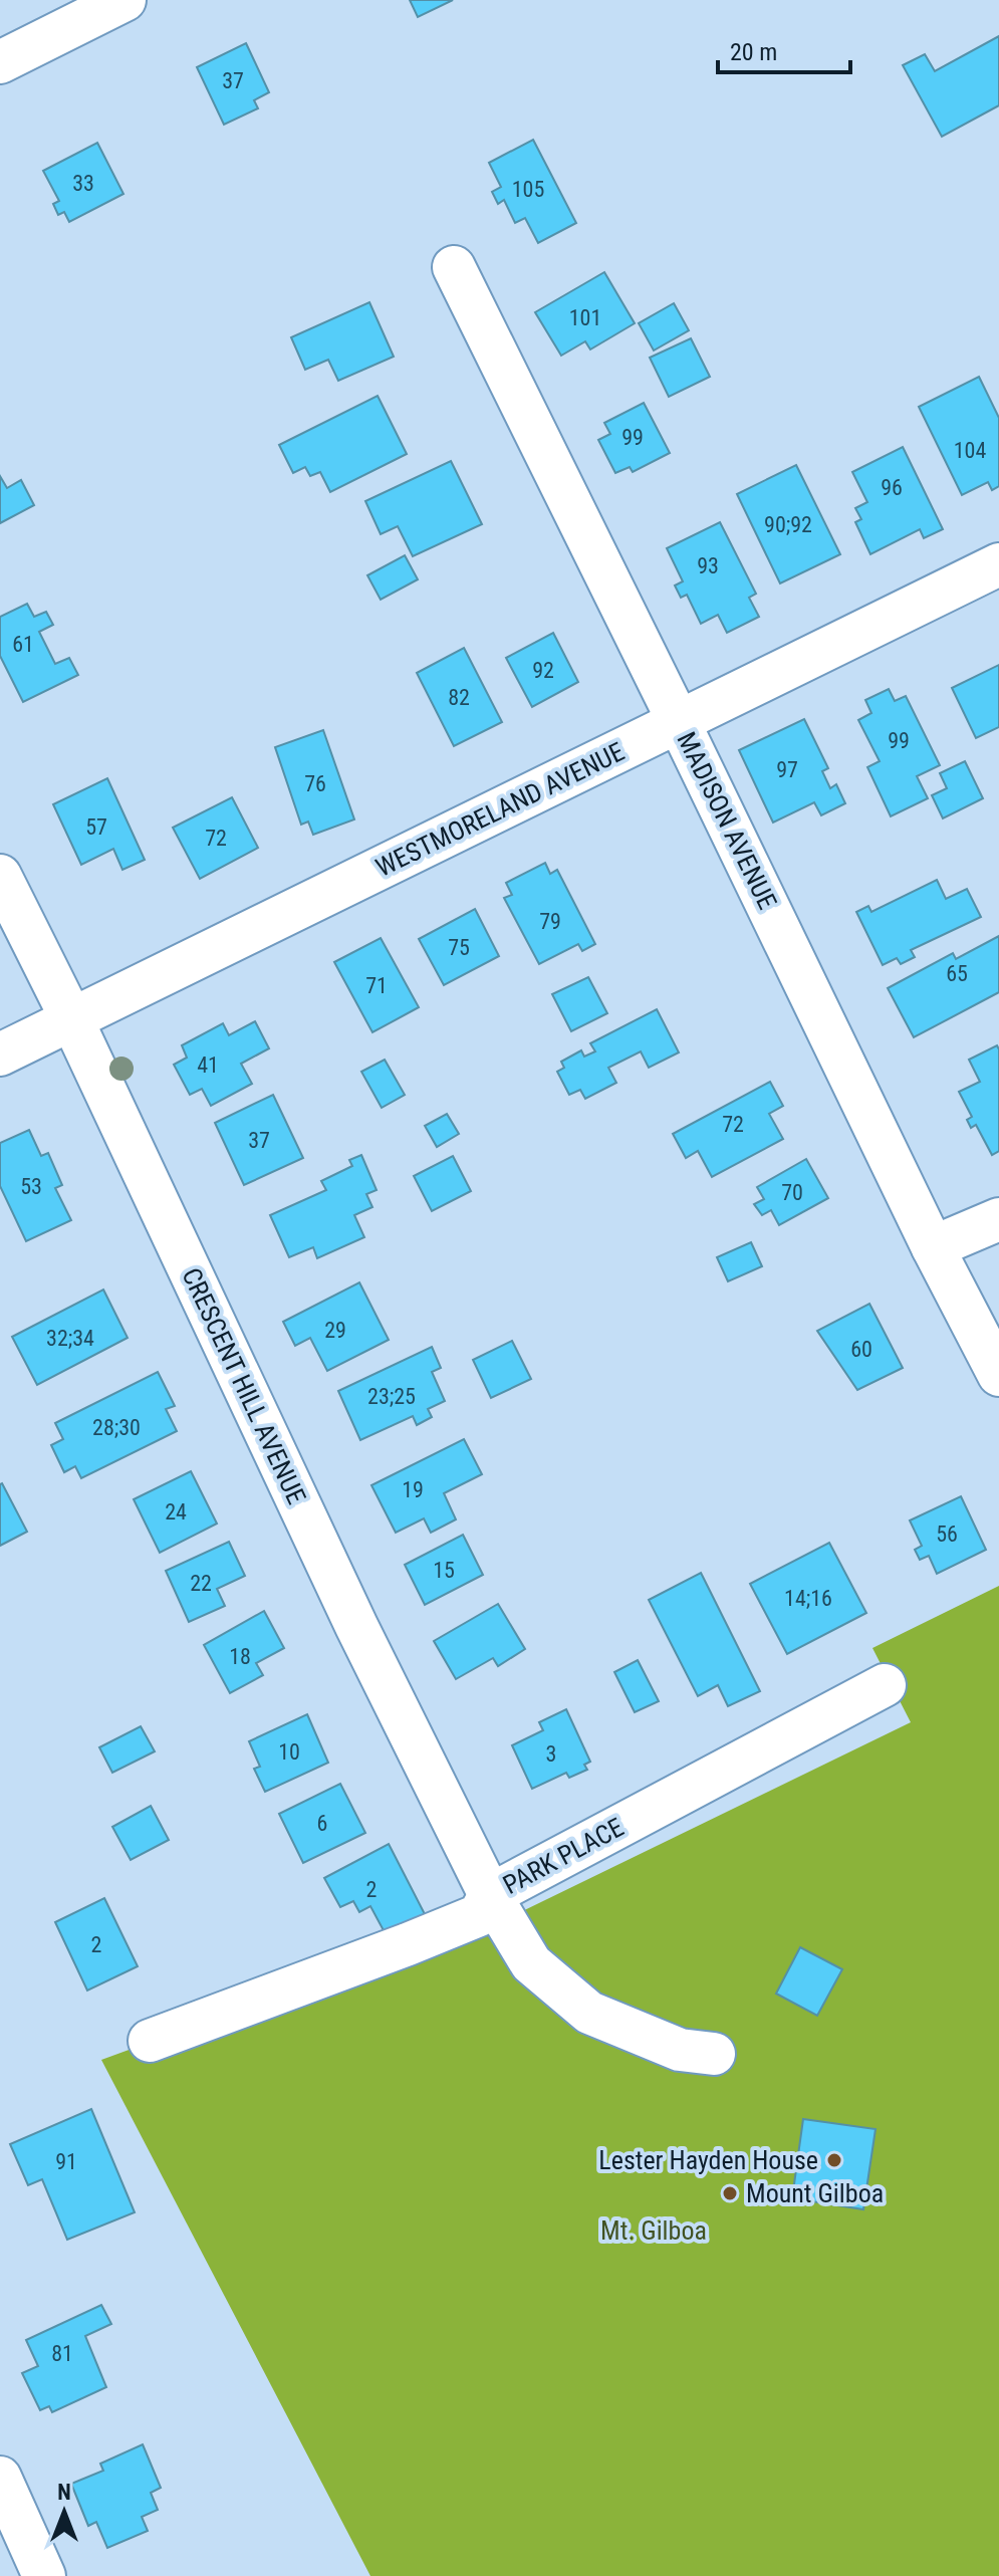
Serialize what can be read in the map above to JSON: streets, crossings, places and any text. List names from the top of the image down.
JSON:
{
  "streets": {
    "street": [
      "WESTMORELAND AVENUE",
      "MADISON AVENUE",
      "CRESCENT HILL AVENUE",
      "PARK PLACE"
    ]
  },
  "crossings": [
    ["WESTMORELAND AVENUE", "MADISON AVENUE"],
    ["WESTMORELAND AVENUE", "CRESCENT HILL AVENUE"],
    ["CRESCENT HILL AVENUE", "PARK PLACE"]
  ],
  "parks": ["Mt. Gilboa"],
  "places": ["Lester Hayden House", "Mount Gilboa"],
  "house_numbers": [
    "37",
    "33",
    "105",
    "101",
    "99",
    "104",
    "96",
    "90;92",
    "93",
    "61",
    "92",
    "82",
    "99",
    "97",
    "76",
    "57",
    "72",
    "79",
    "75",
    "65",
    "71",
    "41",
    "72",
    "37",
    "53",
    "70",
    "29",
    "32;34",
    "60",
    "23;25",
    "28;30",
    "19",
    "24",
    "56",
    "15",
    "22",
    "14;16",
    "18",
    "10",
    "3",
    "6",
    "2",
    "2",
    "91",
    "81"
  ],
  "scale_bar": "20 m",
  "north": "top"
}
